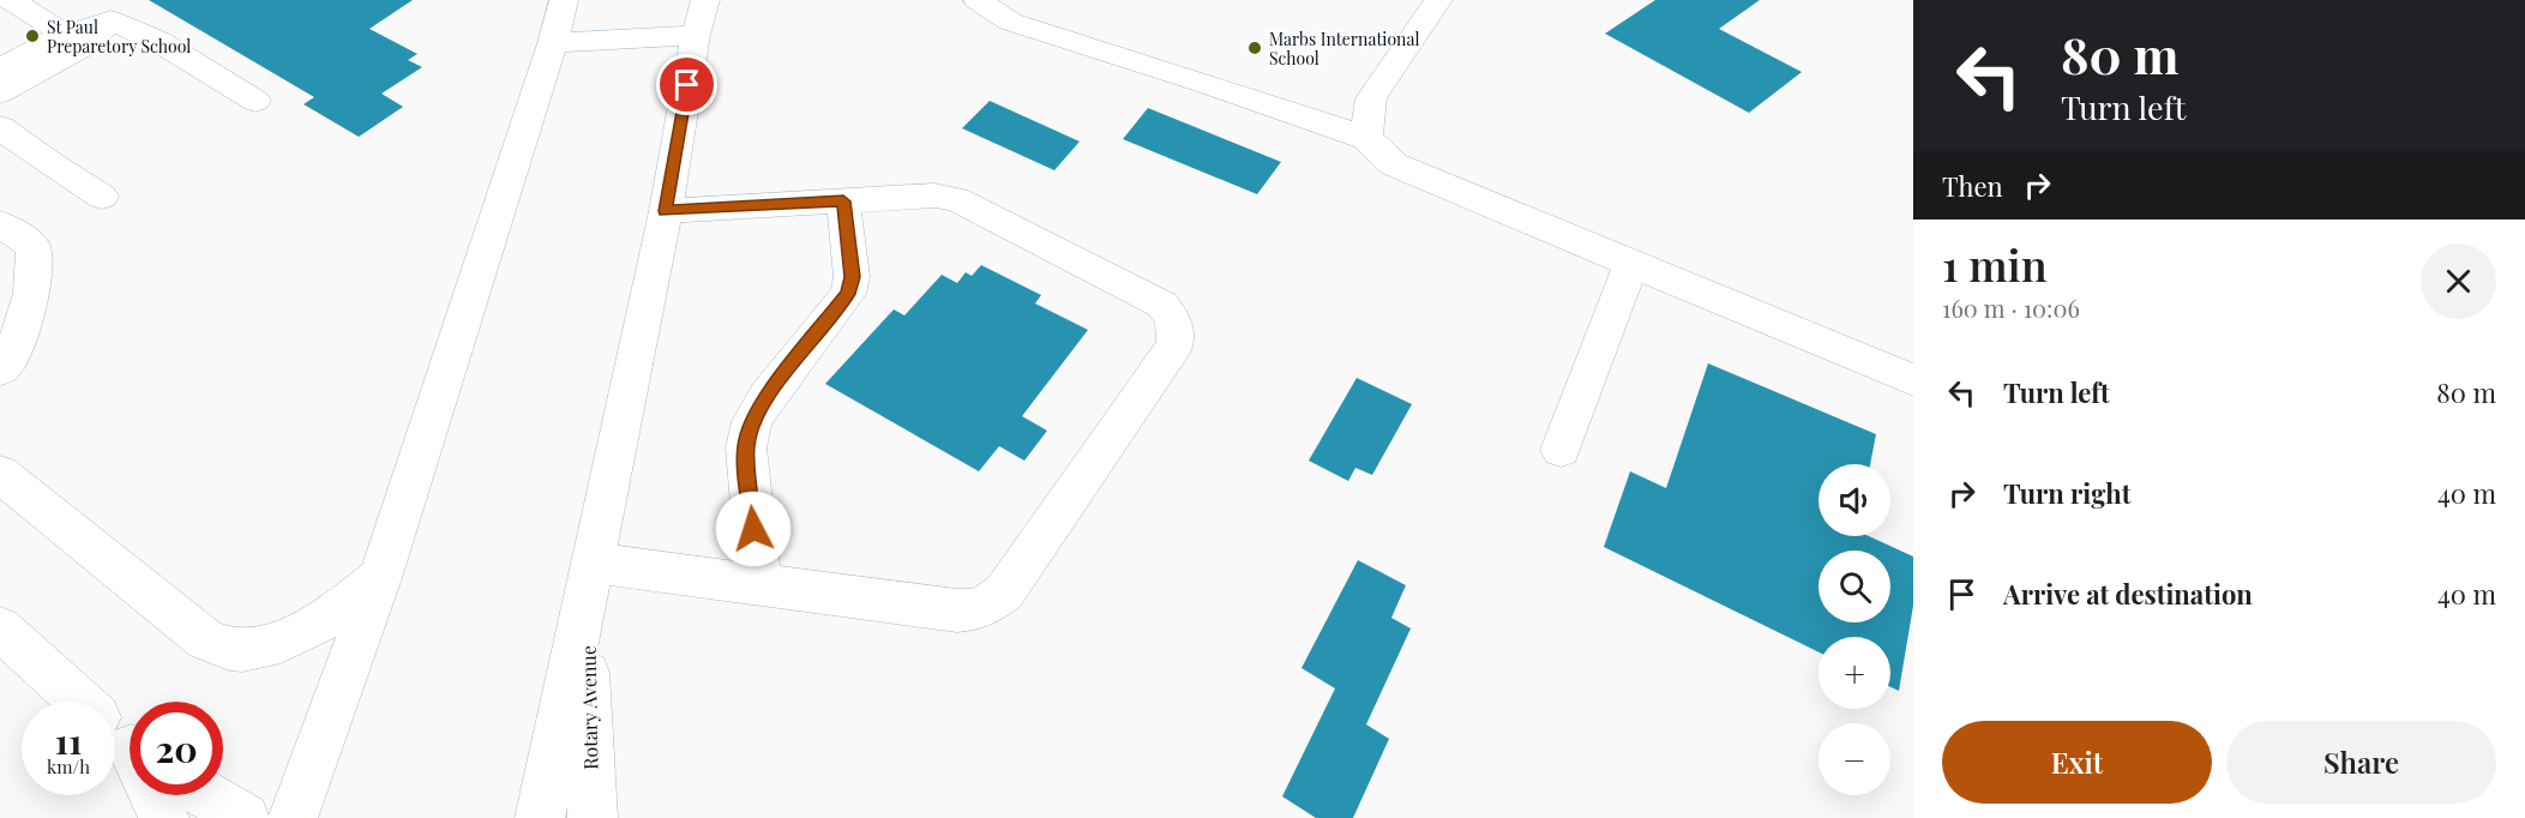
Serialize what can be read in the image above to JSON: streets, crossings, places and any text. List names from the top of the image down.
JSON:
{
  "streets": {
    "main road": ["Rotary Avenue"]
  },
  "places": ["St Paul Preparetory School", "Marbs International School"],
  "page": {
    "turn": ["80 m", "Turn left"],
    "then": "Then",
    "heading": ["1 min", "160 m · 10:06"],
    "list": [
      {
        "name": "Turn left",
        "value": "80 m"
      },
      {
        "name": "Turn right",
        "value": "40 m"
      },
      {
        "name": "Arrive at destination",
        "value": "40 m"
      }
    ],
    "map_buttons": ["+", "−"],
    "speed": "11 km/h",
    "limit": "20",
    "buttons": ["Exit", "Share"]
  }
}
